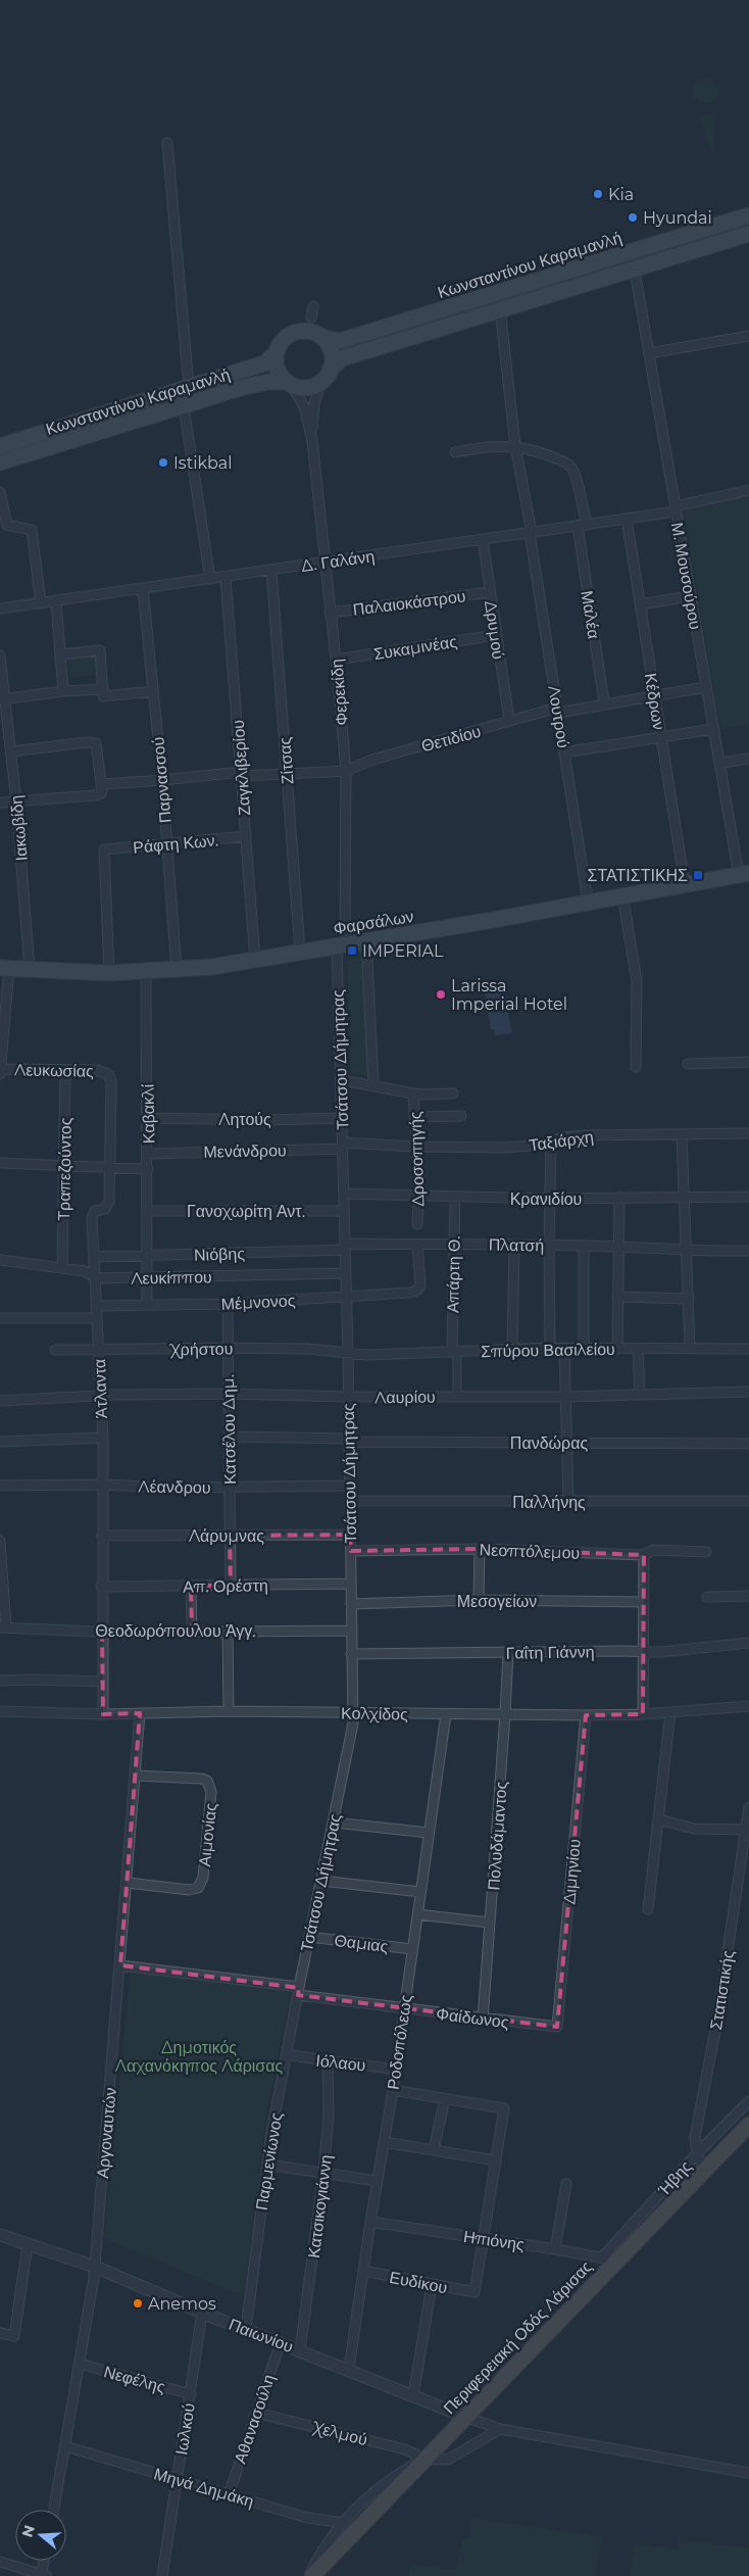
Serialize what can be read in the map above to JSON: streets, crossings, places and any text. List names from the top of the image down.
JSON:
{
  "streets": {
    "highway": ["Περιφερειακή Οδός Λάρισας"],
    "main road": ["Κωνσταντίνου Καραμανλή", "Φαρσάλων"],
    "street": [
      "Δ. Γαλάνη",
      "Μ. Μουσούρου",
      "Παλαιοκάστρου",
      "Μαλέα",
      "Δρυμού",
      "Συκαμινέας",
      "Φερεκίδη",
      "Κέδρων",
      "Λουτρού",
      "Θετιδίου",
      "Ζίτσας",
      "Ζαγκλιβερίου",
      "Παρνασσού",
      "Ιακωβίδη",
      "Ράφτη Κων.",
      "Τσάτσου Δήμητρας",
      "Λευκωσίας",
      "Καβακλί",
      "Λητούς",
      "Ταξιάρχη",
      "Μενάνδρου",
      "Δροσοπηγής",
      "Τραπεζούντος",
      "Κρανιδίου",
      "Γανοχωρίτη Αντ.",
      "Πλατσή",
      "Νιόβης",
      "Απάρτη Θ.",
      "Λευκίππου",
      "Μέμνονος",
      "Χρήστου",
      "Σπύρου Βασιλείου",
      "Άτλαντα",
      "Λαυρίου",
      "Κατσέλου Δημ.",
      "Πανδώρας",
      "Λέανδρου",
      "Παλλήνης",
      "Λάρυμνας",
      "Νεοπτόλεμου",
      "Απ. Ορέστη",
      "Μεσογείων",
      "Θεοδωρόπουλου Άγγ.",
      "Γαΐτη Γιάννη",
      "Κολχίδος",
      "Αιμονίας",
      "Πολυδάμαντος",
      "Διμηνίου",
      "Θαμιας",
      "Στατιστικής",
      "Φαίδωνος",
      "Ροδοπόλεως",
      "Ιόλαου",
      "Αργοναυτών",
      "Παρμενίωνος",
      "Ήβης",
      "Κατσικογιάννη",
      "Ηπιόνης",
      "Ευδίκου",
      "Παιωνίου",
      "Νεφέλης",
      "Αθανασούλη",
      "Ιωλκού",
      "Χελμού",
      "Μηνά Δημάκη"
    ]
  },
  "crossings": [
    ["Κωνσταντίνου Καραμανλή", "Φερεκίδη"],
    ["Δ. Γαλάνη", "Μ. Μουσούρου"],
    ["Δ. Γαλάνη", "Μαλέα"],
    ["Δ. Γαλάνη", "Δρυμού"],
    ["Δ. Γαλάνη", "Φερεκίδη"],
    ["Δ. Γαλάνη", "Κέδρων"],
    ["Δ. Γαλάνη", "Λουτρού"],
    ["Δ. Γαλάνη", "Ζίτσας"],
    ["Δ. Γαλάνη", "Ζαγκλιβερίου"],
    ["Δ. Γαλάνη", "Παρνασσού"],
    ["Μ. Μουσούρου", "Θετιδίου"],
    ["Μ. Μουσούρου", "Φαρσάλων"],
    ["Παλαιοκάστρου", "Δρυμού"],
    ["Παλαιοκάστρου", "Φερεκίδη"],
    ["Μαλέα", "Λουτρού"],
    ["Μαλέα", "Θετιδίου"],
    ["Δρυμού", "Συκαμινέας"],
    ["Δρυμού", "Θετιδίου"],
    ["Συκαμινέας", "Φερεκίδη"],
    ["Φερεκίδη", "Θετιδίου"],
    ["Φερεκίδη", "Φαρσάλων"],
    ["Φερεκίδη", "Τσάτσου Δήμητρας"],
    ["Κέδρων", "Θετιδίου"],
    ["Κέδρων", "Φαρσάλων"],
    ["Λουτρού", "Θετιδίου"],
    ["Λουτρού", "Φαρσάλων"],
    ["Θετιδίου", "Ζίτσας"],
    ["Θετιδίου", "Ζαγκλιβερίου"],
    ["Θετιδίου", "Παρνασσού"],
    ["Ζίτσας", "Φαρσάλων"],
    ["Ζαγκλιβερίου", "Ράφτη Κων."],
    ["Ζαγκλιβερίου", "Φαρσάλων"],
    ["Παρνασσού", "Ράφτη Κων."],
    ["Παρνασσού", "Φαρσάλων"],
    ["Ιακωβίδη", "Φαρσάλων"],
    ["Ράφτη Κων.", "Φαρσάλων"],
    ["Φαρσάλων", "Τσάτσου Δήμητρας"],
    ["Φαρσάλων", "Καβακλί"],
    ["Τσάτσου Δήμητρας", "Λητούς"],
    ["Τσάτσου Δήμητρας", "Ταξιάρχη"],
    ["Τσάτσου Δήμητρας", "Μενάνδρου"],
    ["Τσάτσου Δήμητρας", "Κρανιδίου"],
    ["Τσάτσου Δήμητρας", "Γανοχωρίτη Αντ."],
    ["Τσάτσου Δήμητρας", "Πλατσή"],
    ["Τσάτσου Δήμητρας", "Νιόβης"],
    ["Τσάτσου Δήμητρας", "Λευκίππου"],
    ["Τσάτσου Δήμητρας", "Μέμνονος"],
    ["Τσάτσου Δήμητρας", "Χρήστου"],
    ["Τσάτσου Δήμητρας", "Σπύρου Βασιλείου"],
    ["Τσάτσου Δήμητρας", "Λαυρίου"],
    ["Τσάτσου Δήμητρας", "Πανδώρας"],
    ["Τσάτσου Δήμητρας", "Λέανδρου"],
    ["Τσάτσου Δήμητρας", "Παλλήνης"],
    ["Τσάτσου Δήμητρας", "Λάρυμνας"],
    ["Τσάτσου Δήμητρας", "Νεοπτόλεμου"],
    ["Τσάτσου Δήμητρας", "Απ. Ορέστη"],
    ["Τσάτσου Δήμητρας", "Μεσογείων"],
    ["Τσάτσου Δήμητρας", "Θεοδωρόπουλου Άγγ."],
    ["Τσάτσου Δήμητρας", "Γαΐτη Γιάννη"],
    ["Τσάτσου Δήμητρας", "Κολχίδος"],
    ["Τσάτσου Δήμητρας", "Θαμιας"],
    ["Τσάτσου Δήμητρας", "Φαίδωνος"],
    ["Τσάτσου Δήμητρας", "Παρμενίωνος"],
    ["Λευκωσίας", "Τραπεζούντος"],
    ["Λευκωσίας", "Άτλαντα"],
    ["Καβακλί", "Λητούς"],
    ["Καβακλί", "Μενάνδρου"],
    ["Καβακλί", "Γανοχωρίτη Αντ."],
    ["Καβακλί", "Νιόβης"],
    ["Καβακλί", "Λευκίππου"],
    ["Καβακλί", "Μέμνονος"],
    ["Ταξιάρχη", "Μενάνδρου"],
    ["Ταξιάρχη", "Δροσοπηγής"],
    ["Δροσοπηγής", "Κρανιδίου"],
    ["Τραπεζούντος", "Λευκίππου"],
    ["Κρανιδίου", "Απάρτη Θ."],
    ["Πλατσή", "Νιόβης"],
    ["Πλατσή", "Απάρτη Θ."],
    ["Πλατσή", "Μέμνονος"],
    ["Νιόβης", "Άτλαντα"],
    ["Απάρτη Θ.", "Σπύρου Βασιλείου"],
    ["Απάρτη Θ.", "Λαυρίου"],
    ["Λευκίππου", "Άτλαντα"],
    ["Μέμνονος", "Άτλαντα"],
    ["Μέμνονος", "Κατσέλου Δημ."],
    ["Χρήστου", "Σπύρου Βασιλείου"],
    ["Χρήστου", "Άτλαντα"],
    ["Χρήστου", "Κατσέλου Δημ."],
    ["Άτλαντα", "Λαυρίου"],
    ["Άτλαντα", "Λέανδρου"],
    ["Άτλαντα", "Λάρυμνας"],
    ["Άτλαντα", "Απ. Ορέστη"],
    ["Άτλαντα", "Θεοδωρόπουλου Άγγ."],
    ["Άτλαντα", "Κολχίδος"],
    ["Λαυρίου", "Κατσέλου Δημ."],
    ["Κατσέλου Δημ.", "Πανδώρας"],
    ["Κατσέλου Δημ.", "Λέανδρου"],
    ["Κατσέλου Δημ.", "Λάρυμνας"],
    ["Κατσέλου Δημ.", "Απ. Ορέστη"],
    ["Γαΐτη Γιάννη", "Πολυδάμαντος"],
    ["Κολχίδος", "Πολυδάμαντος"],
    ["Κολχίδος", "Διμηνίου"],
    ["Κολχίδος", "Ροδοπόλεως"],
    ["Κολχίδος", "Αργοναυτών"],
    ["Αιμονίας", "Αργοναυτών"],
    ["Πολυδάμαντος", "Φαίδωνος"],
    ["Διμηνίου", "Φαίδωνος"],
    ["Θαμιας", "Ροδοπόλεως"],
    ["Στατιστικής", "Ήβης"],
    ["Στατιστικής", "Περιφερειακή Οδός Λάρισας"],
    ["Φαίδωνος", "Ροδοπόλεως"],
    ["Φαίδωνος", "Αργοναυτών"],
    ["Φαίδωνος", "Παρμενίωνος"],
    ["Ροδοπόλεως", "Ιόλαου"],
    ["Ροδοπόλεως", "Ηπιόνης"],
    ["Ροδοπόλεως", "Ευδίκου"],
    ["Ροδοπόλεως", "Παιωνίου"],
    ["Ιόλαου", "Παρμενίωνος"],
    ["Ιόλαου", "Κατσικογιάννη"],
    ["Αργοναυτών", "Παιωνίου"],
    ["Αργοναυτών", "Νεφέλης"],
    ["Αργοναυτών", "Μηνά Δημάκη"],
    ["Παρμενίωνος", "Παιωνίου"],
    ["Ήβης", "Ηπιόνης"],
    ["Ήβης", "Περιφερειακή Οδός Λάρισας"],
    ["Κατσικογιάννη", "Παιωνίου"],
    ["Ηπιόνης", "Ευδίκου"],
    ["Ηπιόνης", "Περιφερειακή Οδός Λάρισας"],
    ["Παιωνίου", "Περιφερειακή Οδός Λάρισας"],
    ["Παιωνίου", "Αθανασούλη"],
    ["Παιωνίου", "Ιωλκού"],
    ["Περιφερειακή Οδός Λάρισας", "Χελμού"],
    ["Νεφέλης", "Ιωλκού"],
    ["Αθανασούλη", "Χελμού"],
    ["Αθανασούλη", "Μηνά Δημάκη"],
    ["Ιωλκού", "Μηνά Δημάκη"]
  ],
  "parks": ["Δημοτικός Λαχανόκηπος Λάρισας"],
  "places": {
    "other": [
      "Kia",
      "Hyundai",
      "Istikbal",
      "Larissa Imperial Hotel",
      "Anemos"
    ],
    "transit": ["ΣΤΑΤΙΣΤΙΚΗΣ", "IMPERIAL"]
  },
  "north": "left"
}
